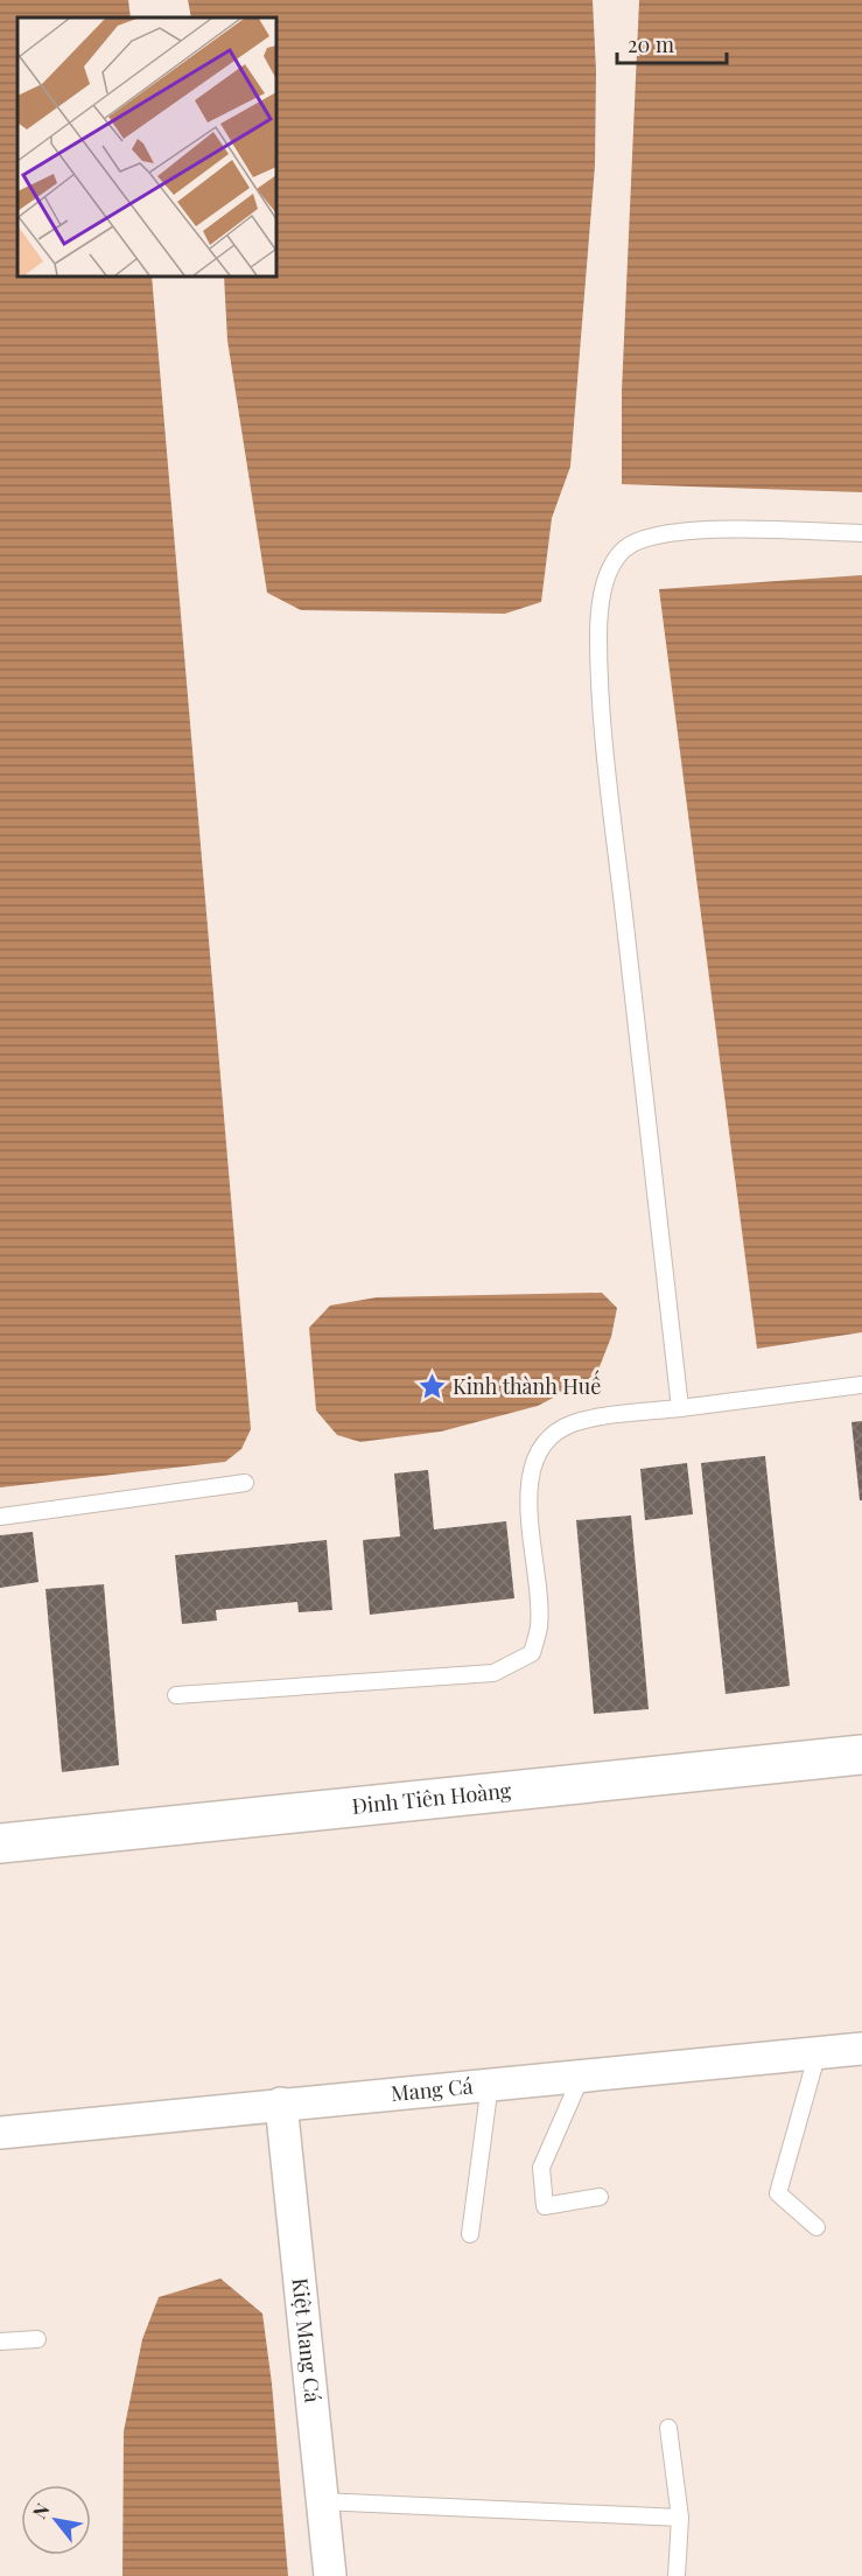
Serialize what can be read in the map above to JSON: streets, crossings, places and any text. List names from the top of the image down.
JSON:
{
  "streets": {
    "main road": ["Đinh Tiên Hoàng"],
    "street": ["Mang Cá", "Kiệt Mang Cá"]
  },
  "crossings": [
    ["Mang Cá", "Kiệt Mang Cá"]
  ],
  "places": {
    "place": ["Kinh thành Huế"]
  },
  "scale_bar": "20 m",
  "north": "top left"
}
